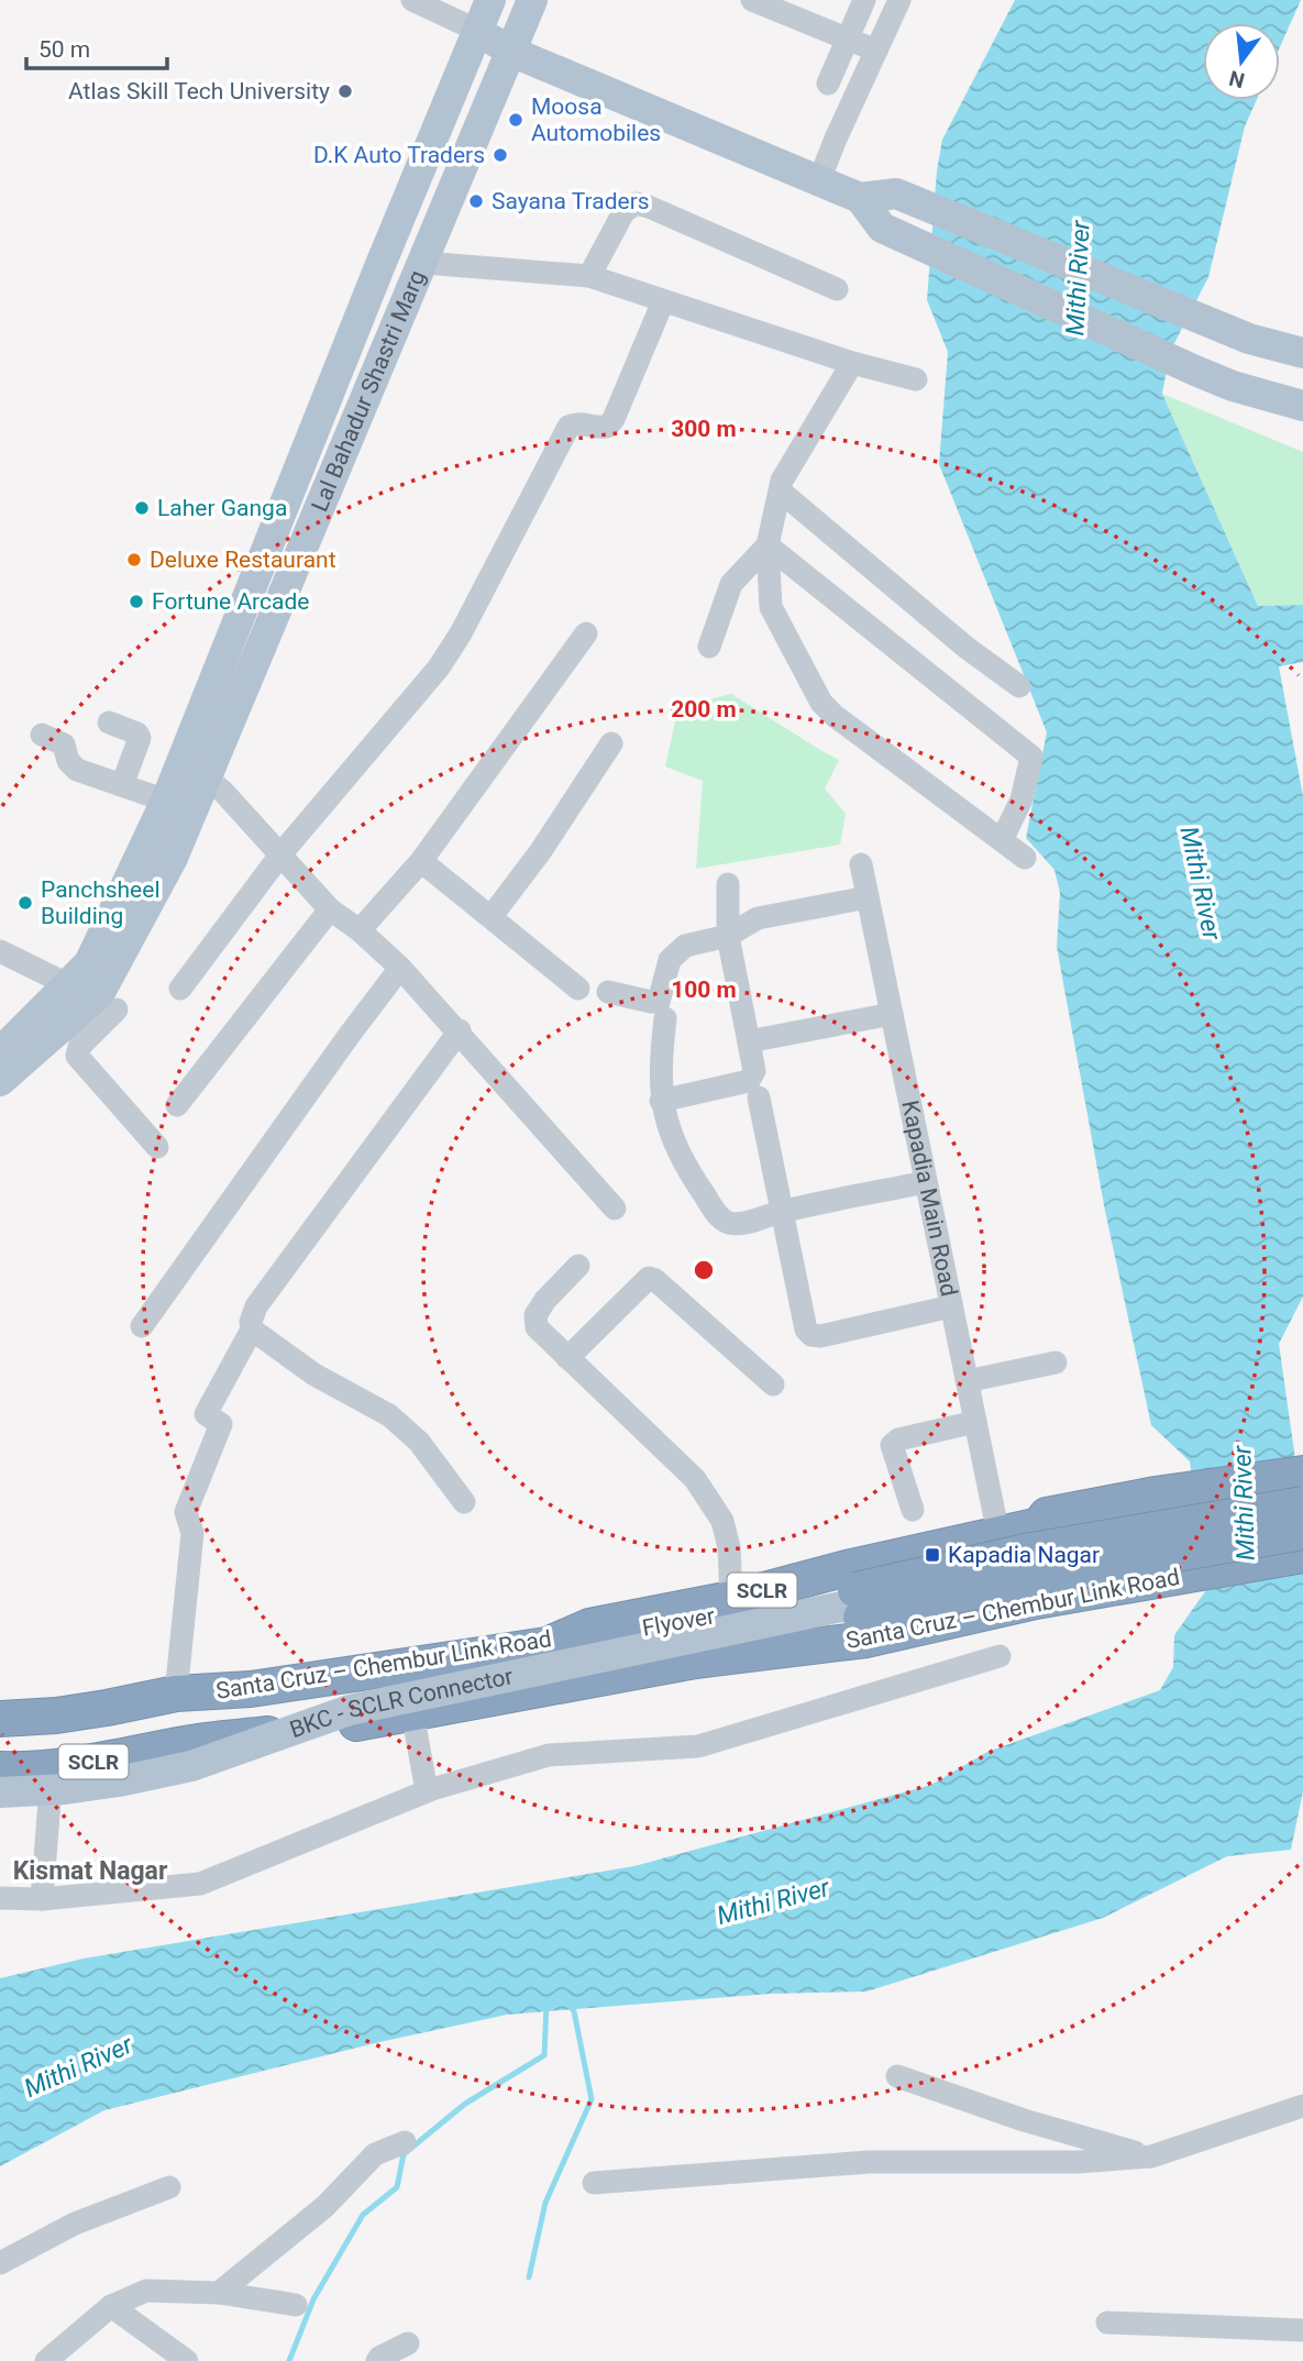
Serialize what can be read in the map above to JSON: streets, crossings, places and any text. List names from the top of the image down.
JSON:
{
  "streets": {
    "highway": ["SCLR", "Santa Cruz – Chembur Link Road", "Flyover"],
    "main road": ["Lal Bahadur Shastri Marg", "BKC - SCLR Connector"],
    "street": ["Kapadia Main Road"]
  },
  "crossings": [
    ["Kapadia Main Road", "Santa Cruz – Chembur Link Road"],
    ["SCLR", "Santa Cruz – Chembur Link Road"],
    ["Santa Cruz – Chembur Link Road", "Flyover"]
  ],
  "districts": ["Kismat Nagar"],
  "water": ["Mithi River"],
  "places": {
    "other": [
      "Atlas Skill Tech University",
      "Moosa Automobiles",
      "D.K Auto Traders",
      "Sayana Traders",
      "Laher Ganga",
      "Deluxe Restaurant",
      "Fortune Arcade",
      "Panchsheel Building"
    ],
    "transit": ["Kapadia Nagar"]
  },
  "scale_bar": "50 m",
  "north": "bottom",
  "rings": ["300 m", "200 m", "100 m"]
}
